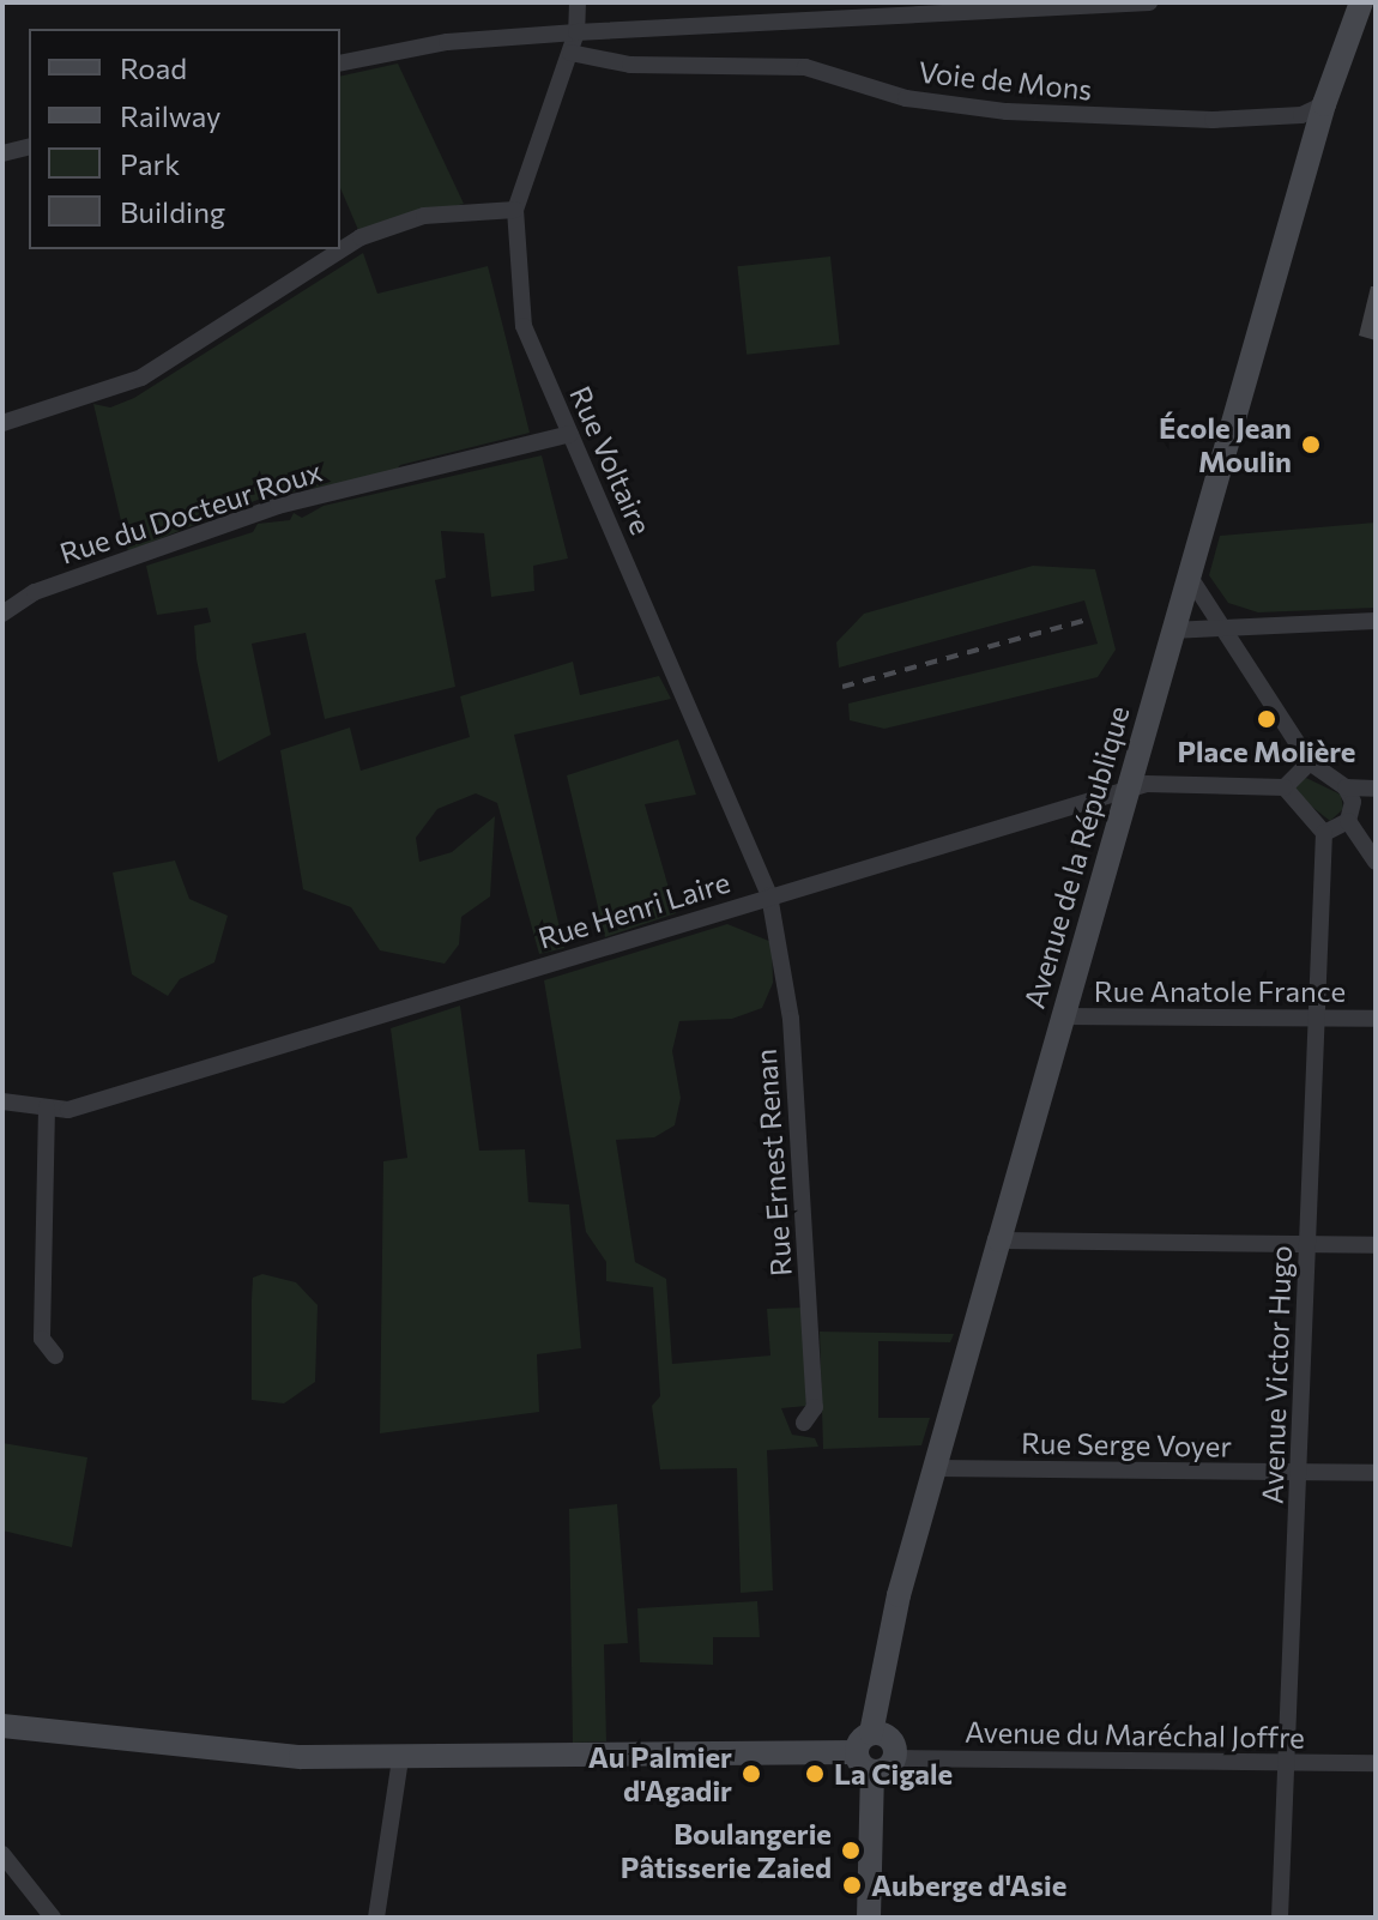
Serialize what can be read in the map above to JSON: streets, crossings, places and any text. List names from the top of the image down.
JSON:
{
  "streets": {
    "main road": ["Avenue de la République"],
    "street": [
      "Voie de Mons",
      "Rue Voltaire",
      "Rue du Docteur Roux",
      "Rue Henri Laire",
      "Rue Anatole France",
      "Rue Ernest Renan",
      "Avenue Victor Hugo",
      "Rue Serge Voyer",
      "Avenue du Maréchal Joffre"
    ]
  },
  "crossings": [
    ["Voie de Mons", "Rue Voltaire"],
    ["Voie de Mons", "Avenue de la République"],
    ["Rue Voltaire", "Rue du Docteur Roux"],
    ["Rue Voltaire", "Rue Henri Laire"],
    ["Rue Voltaire", "Rue Ernest Renan"],
    ["Avenue de la République", "Rue Henri Laire"],
    ["Avenue de la République", "Rue Anatole France"],
    ["Avenue de la République", "Rue Serge Voyer"],
    ["Rue Henri Laire", "Rue Ernest Renan"],
    ["Rue Anatole France", "Avenue Victor Hugo"],
    ["Avenue Victor Hugo", "Rue Serge Voyer"],
    ["Avenue Victor Hugo", "Avenue du Maréchal Joffre"]
  ],
  "places": [
    "École Jean Moulin",
    "Place Molière",
    "Au Palmier d'Agadir",
    "La Cigale",
    "Boulangerie Pâtisserie Zaied",
    "Auberge d'Asie"
  ],
  "legend": [
    "Road",
    "Railway",
    "Park",
    "Building"
  ]
}
